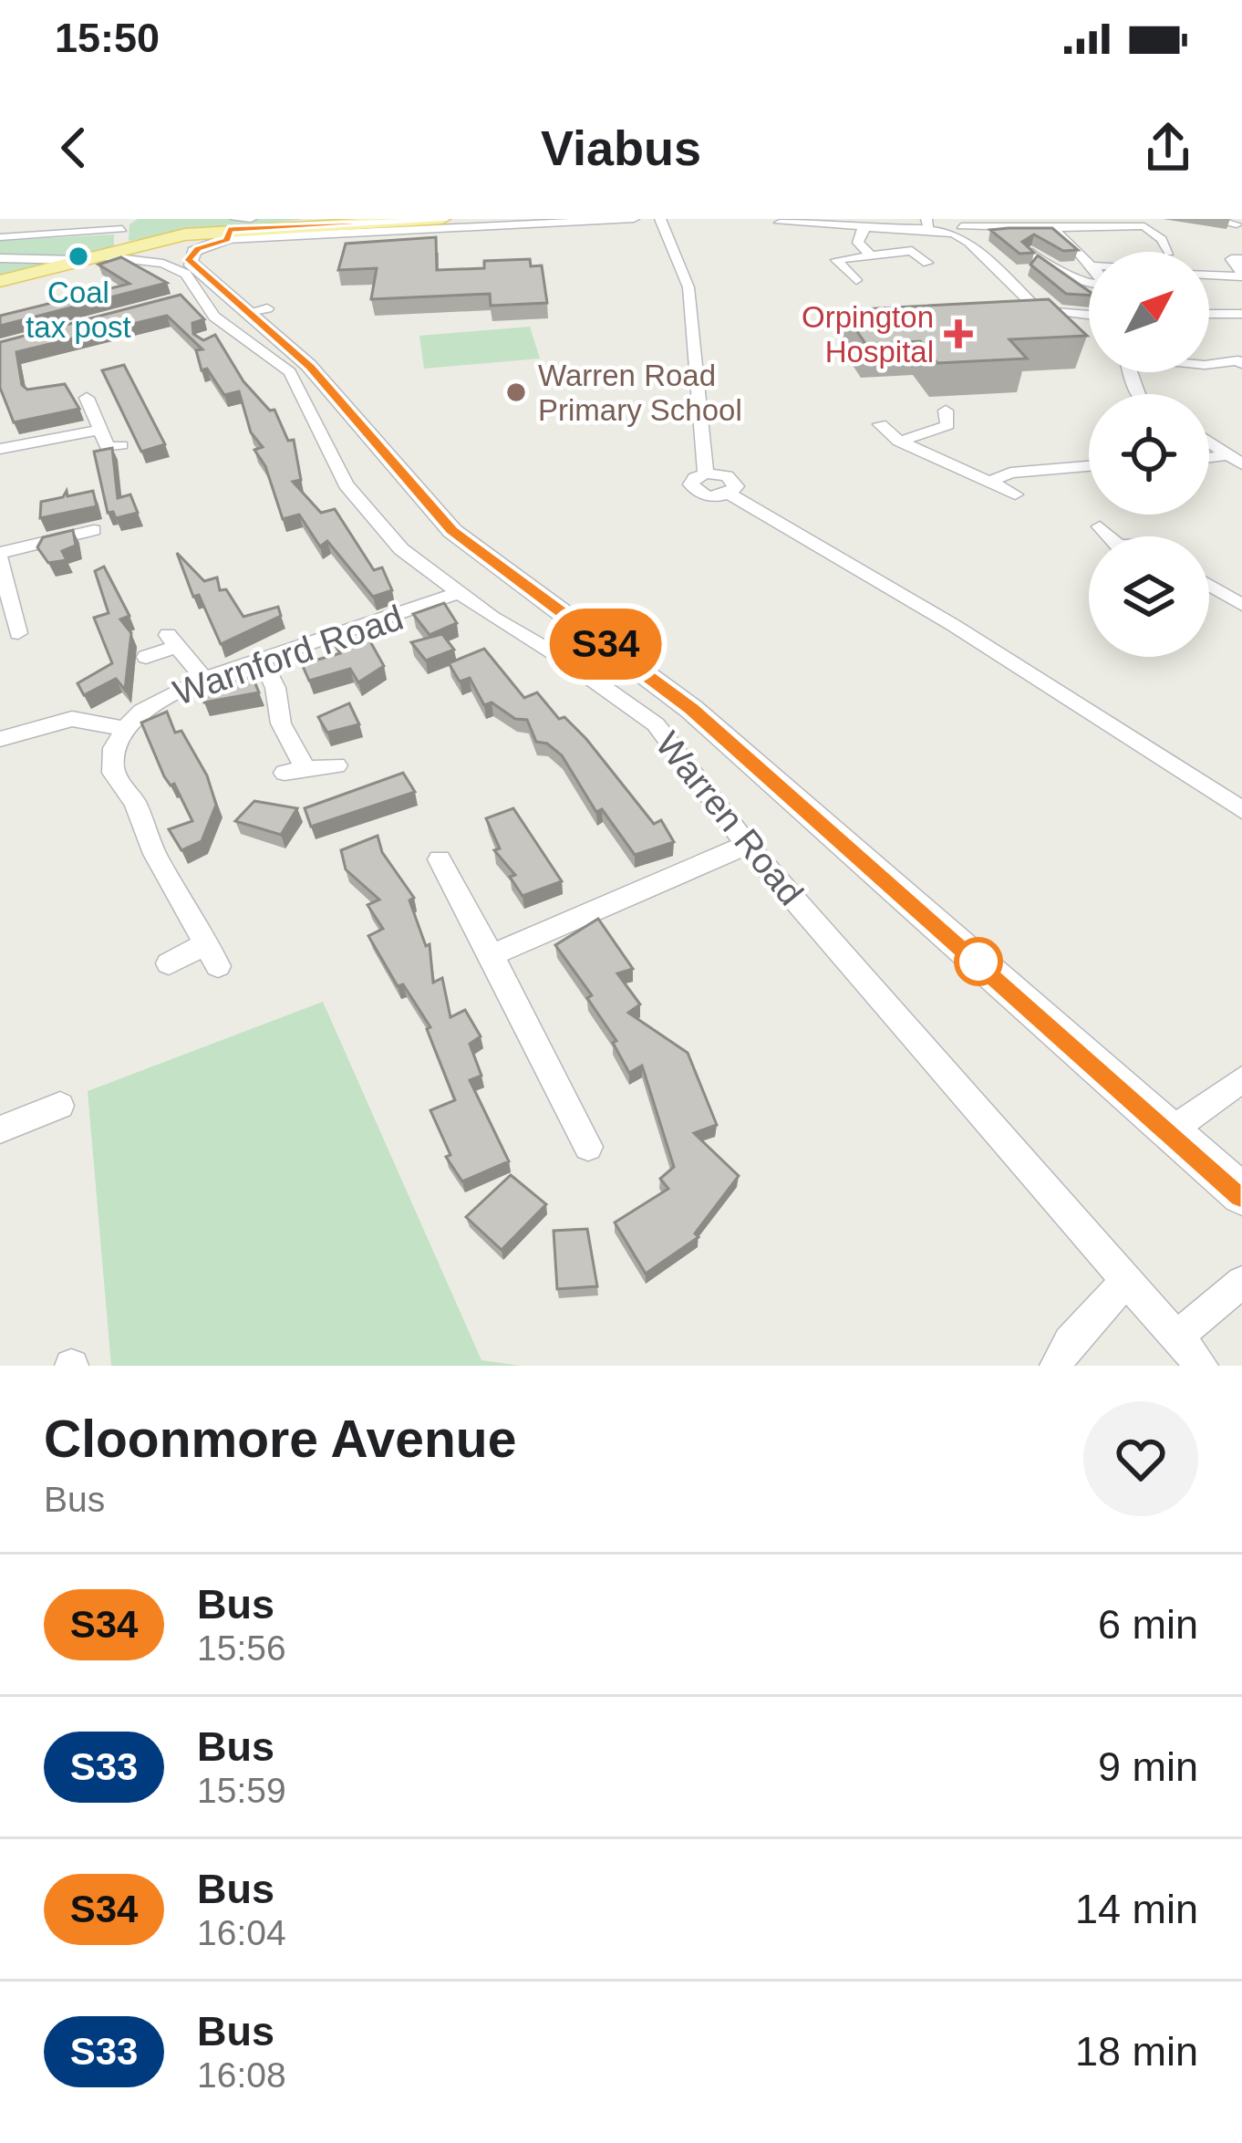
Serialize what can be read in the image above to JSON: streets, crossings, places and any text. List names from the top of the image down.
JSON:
{
  "streets": {
    "street": ["Warnford Road", "Warren Road"]
  },
  "crossings": [
    ["Warnford Road", "Warren Road"]
  ],
  "places": {
    "other": ["Coal tax post", "Warren Road Primary School"],
    "health": ["Orpington Hospital"]
  },
  "lines": ["bus line S34"],
  "north": "top right",
  "page": {
    "status": "15:50",
    "header": "Viabus",
    "on_map": "S34",
    "heading": ["Cloonmore Avenue", "Bus"],
    "list": [
      {
        "mark": "S34",
        "name": "Bus",
        "note": "15:56",
        "value": "6 min"
      },
      {
        "mark": "S33",
        "name": "Bus",
        "note": "15:59",
        "value": "9 min"
      },
      {
        "mark": "S34",
        "name": "Bus",
        "note": "16:04",
        "value": "14 min"
      },
      {
        "mark": "S33",
        "name": "Bus",
        "note": "16:08",
        "value": "18 min"
      }
    ]
  }
}
